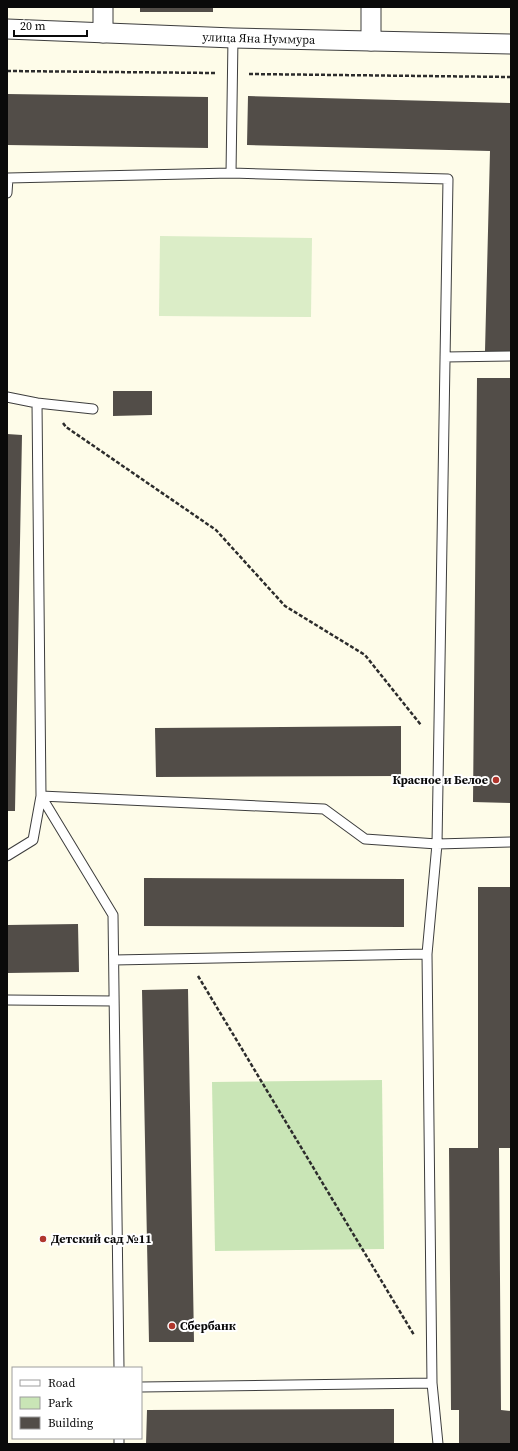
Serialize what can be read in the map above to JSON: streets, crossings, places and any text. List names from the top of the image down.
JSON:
{
  "streets": {
    "street": ["улица Яна Нуммура"]
  },
  "places": ["Красное и Белое", "Детский сад №11", "Сбербанк"],
  "legend": ["Road", "Park", "Building"],
  "scale_bar": "20 m"
}
